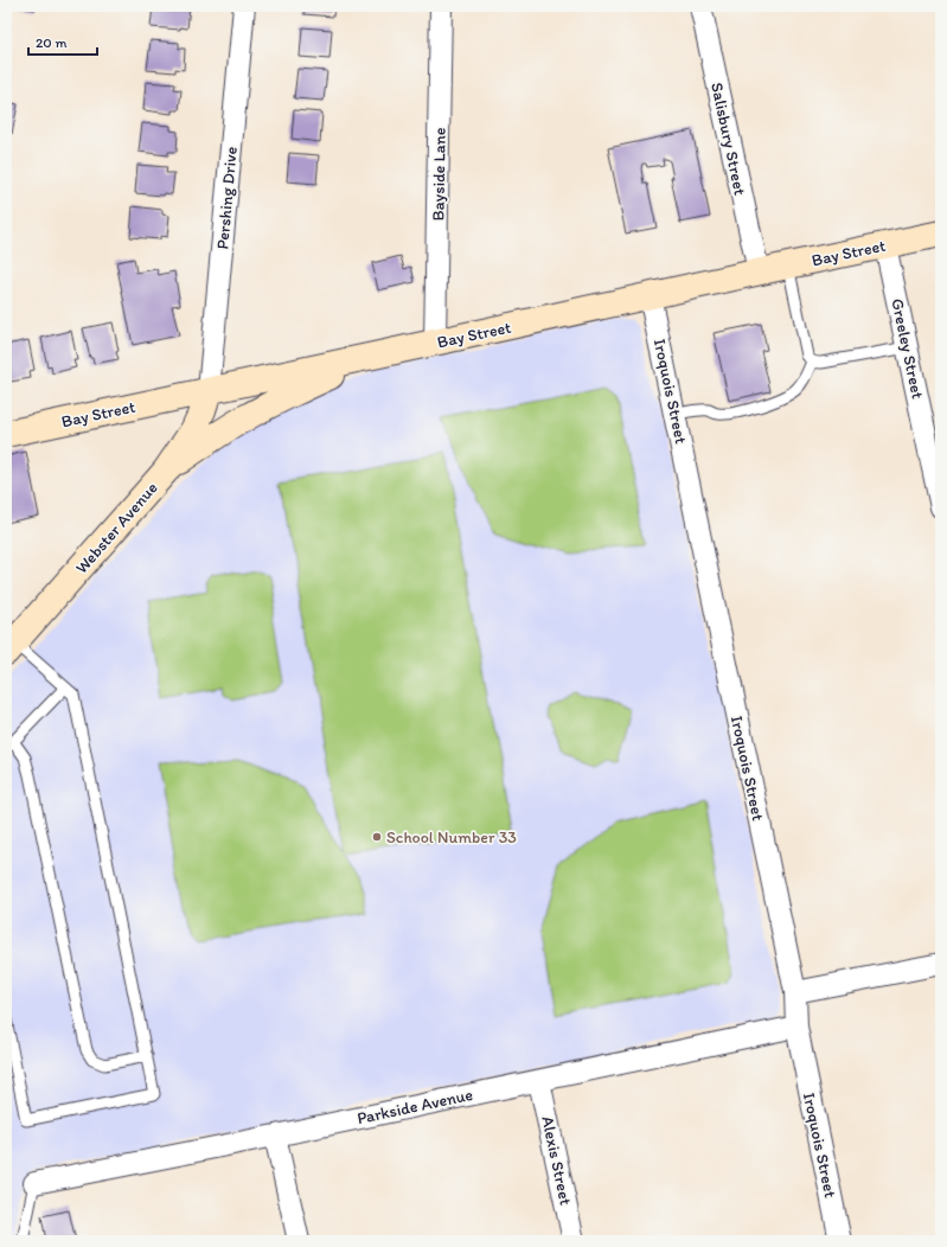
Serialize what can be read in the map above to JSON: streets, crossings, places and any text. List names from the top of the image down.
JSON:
{
  "streets": {
    "street": [
      "Salisbury Street",
      "Bayside Lane",
      "Pershing Drive",
      "Bay Street",
      "Greeley Street",
      "Iroquois Street",
      "Webster Avenue",
      "Parkside Avenue",
      "Alexis Street"
    ]
  },
  "crossings": [
    ["Salisbury Street", "Bay Street"],
    ["Bayside Lane", "Bay Street"],
    ["Pershing Drive", "Bay Street"],
    ["Pershing Drive", "Webster Avenue"],
    ["Bay Street", "Greeley Street"],
    ["Bay Street", "Iroquois Street"],
    ["Bay Street", "Webster Avenue"],
    ["Iroquois Street", "Parkside Avenue"],
    ["Parkside Avenue", "Alexis Street"]
  ],
  "places": ["School Number 33"],
  "scale_bar": "20 m"
}
